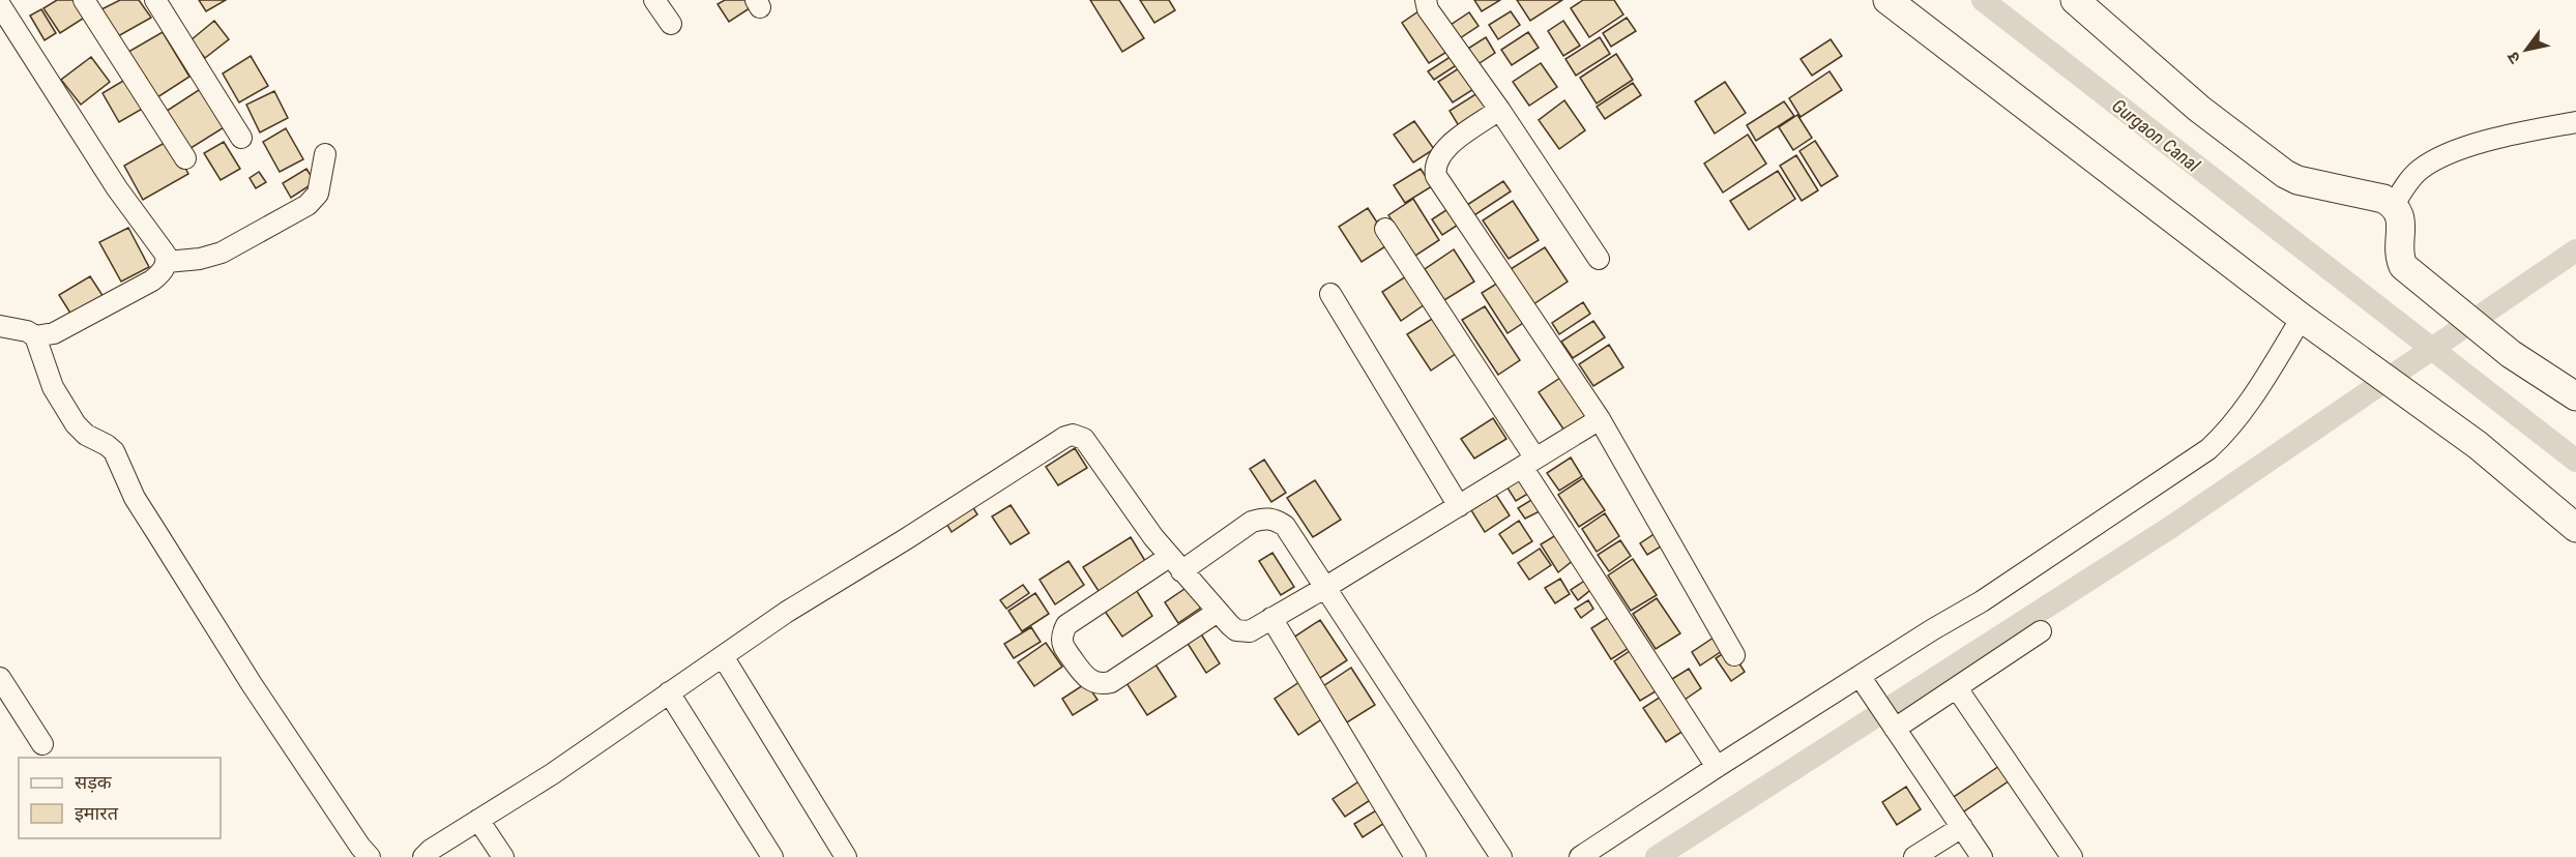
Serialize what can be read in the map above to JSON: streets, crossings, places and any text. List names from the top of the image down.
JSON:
{
  "water": ["Gurgaon Canal"],
  "legend": ["सड़क", "इमारत"],
  "north": "bottom left"
}
